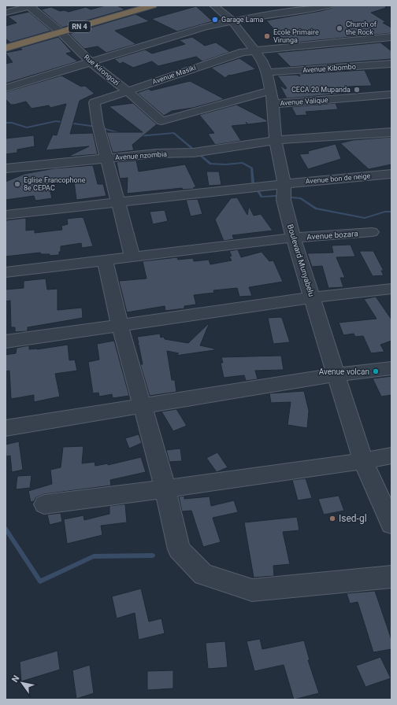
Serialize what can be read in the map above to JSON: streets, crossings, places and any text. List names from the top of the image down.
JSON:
{
  "streets": {
    "highway": ["RN 4"],
    "street": [
      "Avenue Kibombo",
      "Rue Kirongozi",
      "Avenue Masiki",
      "Avenue Valique",
      "Avenue nzombia",
      "Avenue bon de neige",
      "Avenue bozara",
      "Boulevard Munyabelu"
    ]
  },
  "crossings": [
    ["RN 4", "Rue Kirongozi"],
    ["Avenue Kibombo", "Boulevard Munyabelu"],
    ["Rue Kirongozi", "Avenue Masiki"],
    ["Rue Kirongozi", "Boulevard Munyabelu"],
    ["Avenue Masiki", "Avenue nzombia"],
    ["Avenue Masiki", "Boulevard Munyabelu"],
    ["Avenue Valique", "Boulevard Munyabelu"],
    ["Avenue nzombia", "Boulevard Munyabelu"],
    ["Avenue bon de neige", "Boulevard Munyabelu"],
    ["Avenue bozara", "Boulevard Munyabelu"]
  ],
  "places": [
    "Garage Lama",
    "Church of the Rock",
    "Ecole Primaire Virunga",
    "CECA 20 Mupanda",
    "Eglise Francophone 8e CEPAC",
    "Avenue volcan",
    "Ised-gl"
  ],
  "north": "top left"
}
